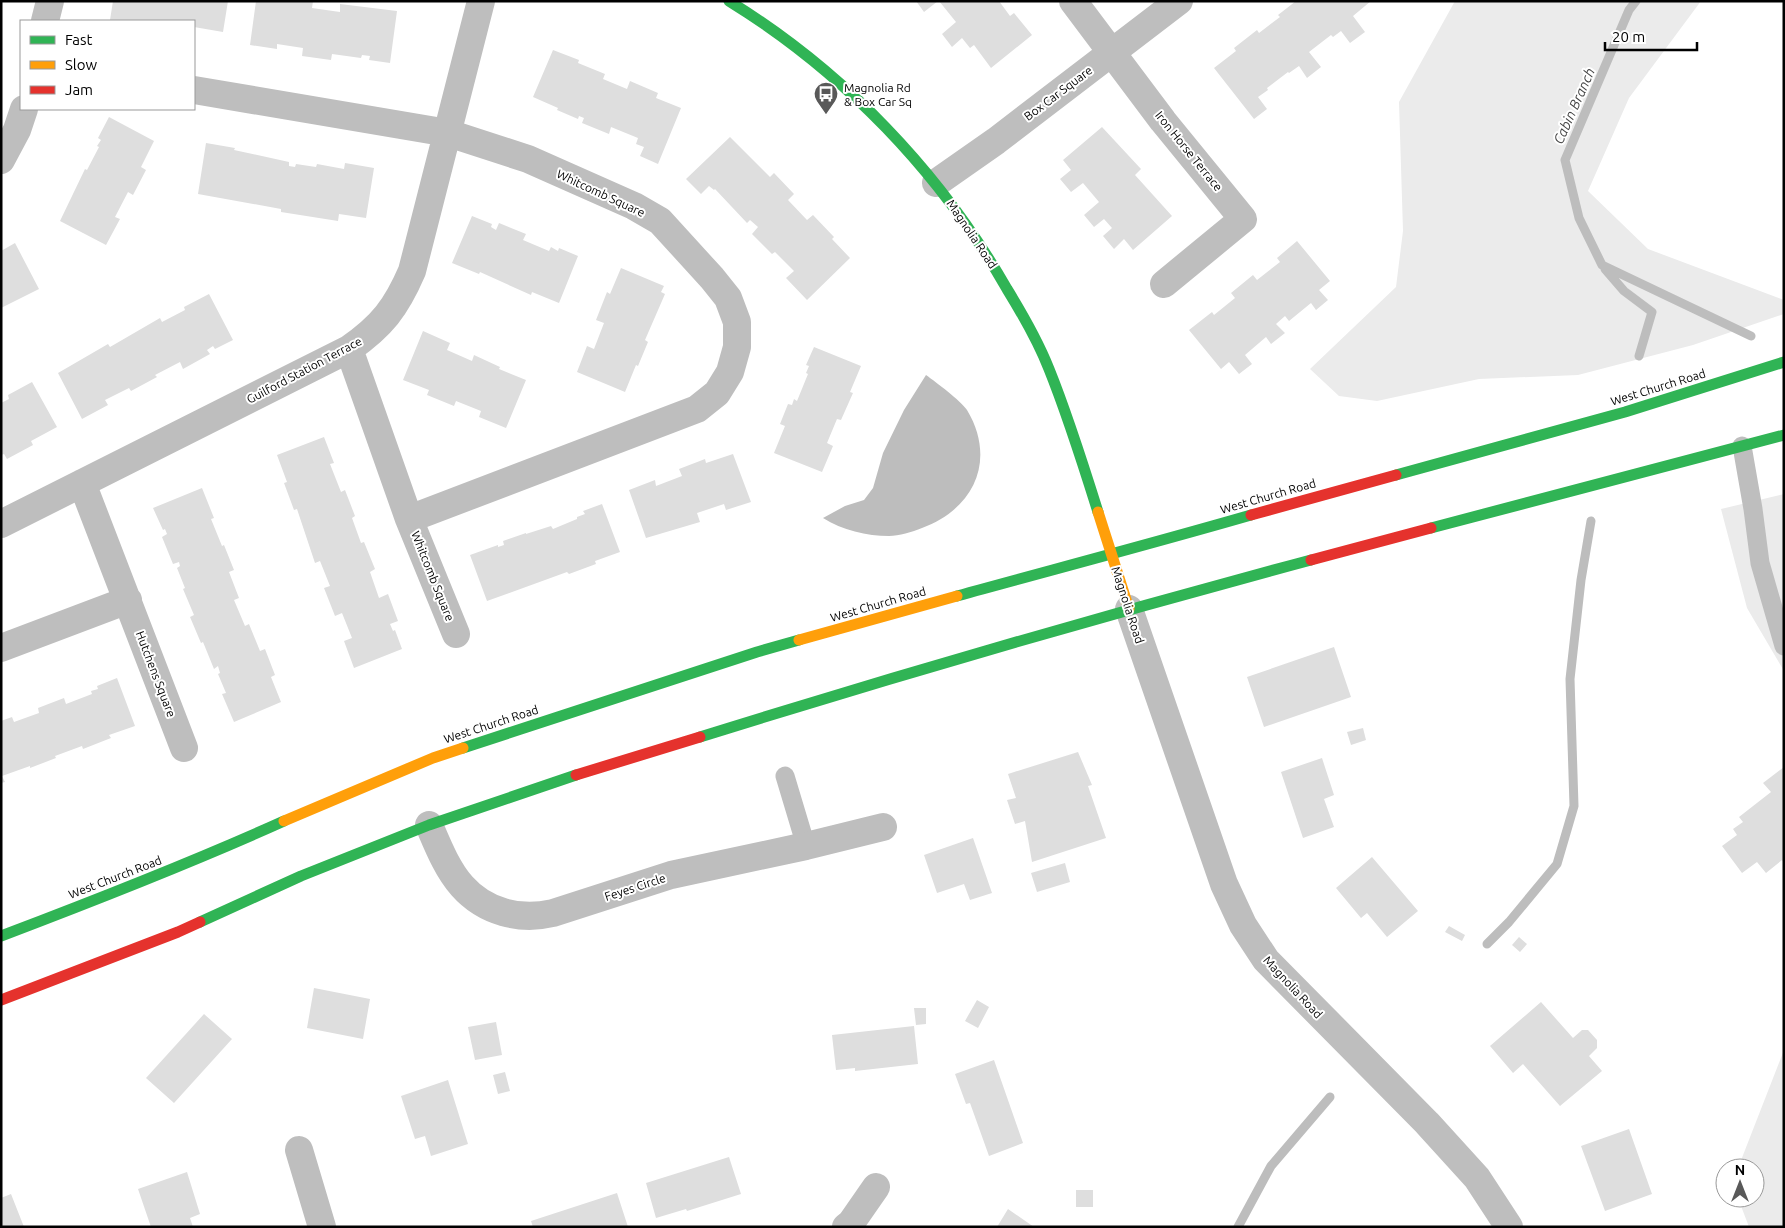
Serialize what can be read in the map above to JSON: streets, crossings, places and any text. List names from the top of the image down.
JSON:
{
  "streets": {
    "main road": ["Magnolia Road", "West Church Road"],
    "street": [
      "Box Car Square",
      "Iron Horse Terrace",
      "Whitcomb Square",
      "Guilford Station Terrace",
      "Hutchens Square",
      "Feyes Circle"
    ]
  },
  "crossings": [
    ["Box Car Square", "Iron Horse Terrace"],
    ["Box Car Square", "Magnolia Road"],
    ["Whitcomb Square", "Guilford Station Terrace"],
    ["Magnolia Road", "West Church Road"],
    ["Guilford Station Terrace", "Hutchens Square"]
  ],
  "water": ["Cabin Branch"],
  "places": {
    "bus stop": ["Magnolia Rd & Box Car Sq"]
  },
  "legend": ["Fast", "Slow", "Jam"],
  "scale_bar": "20 m",
  "north": "top"
}
